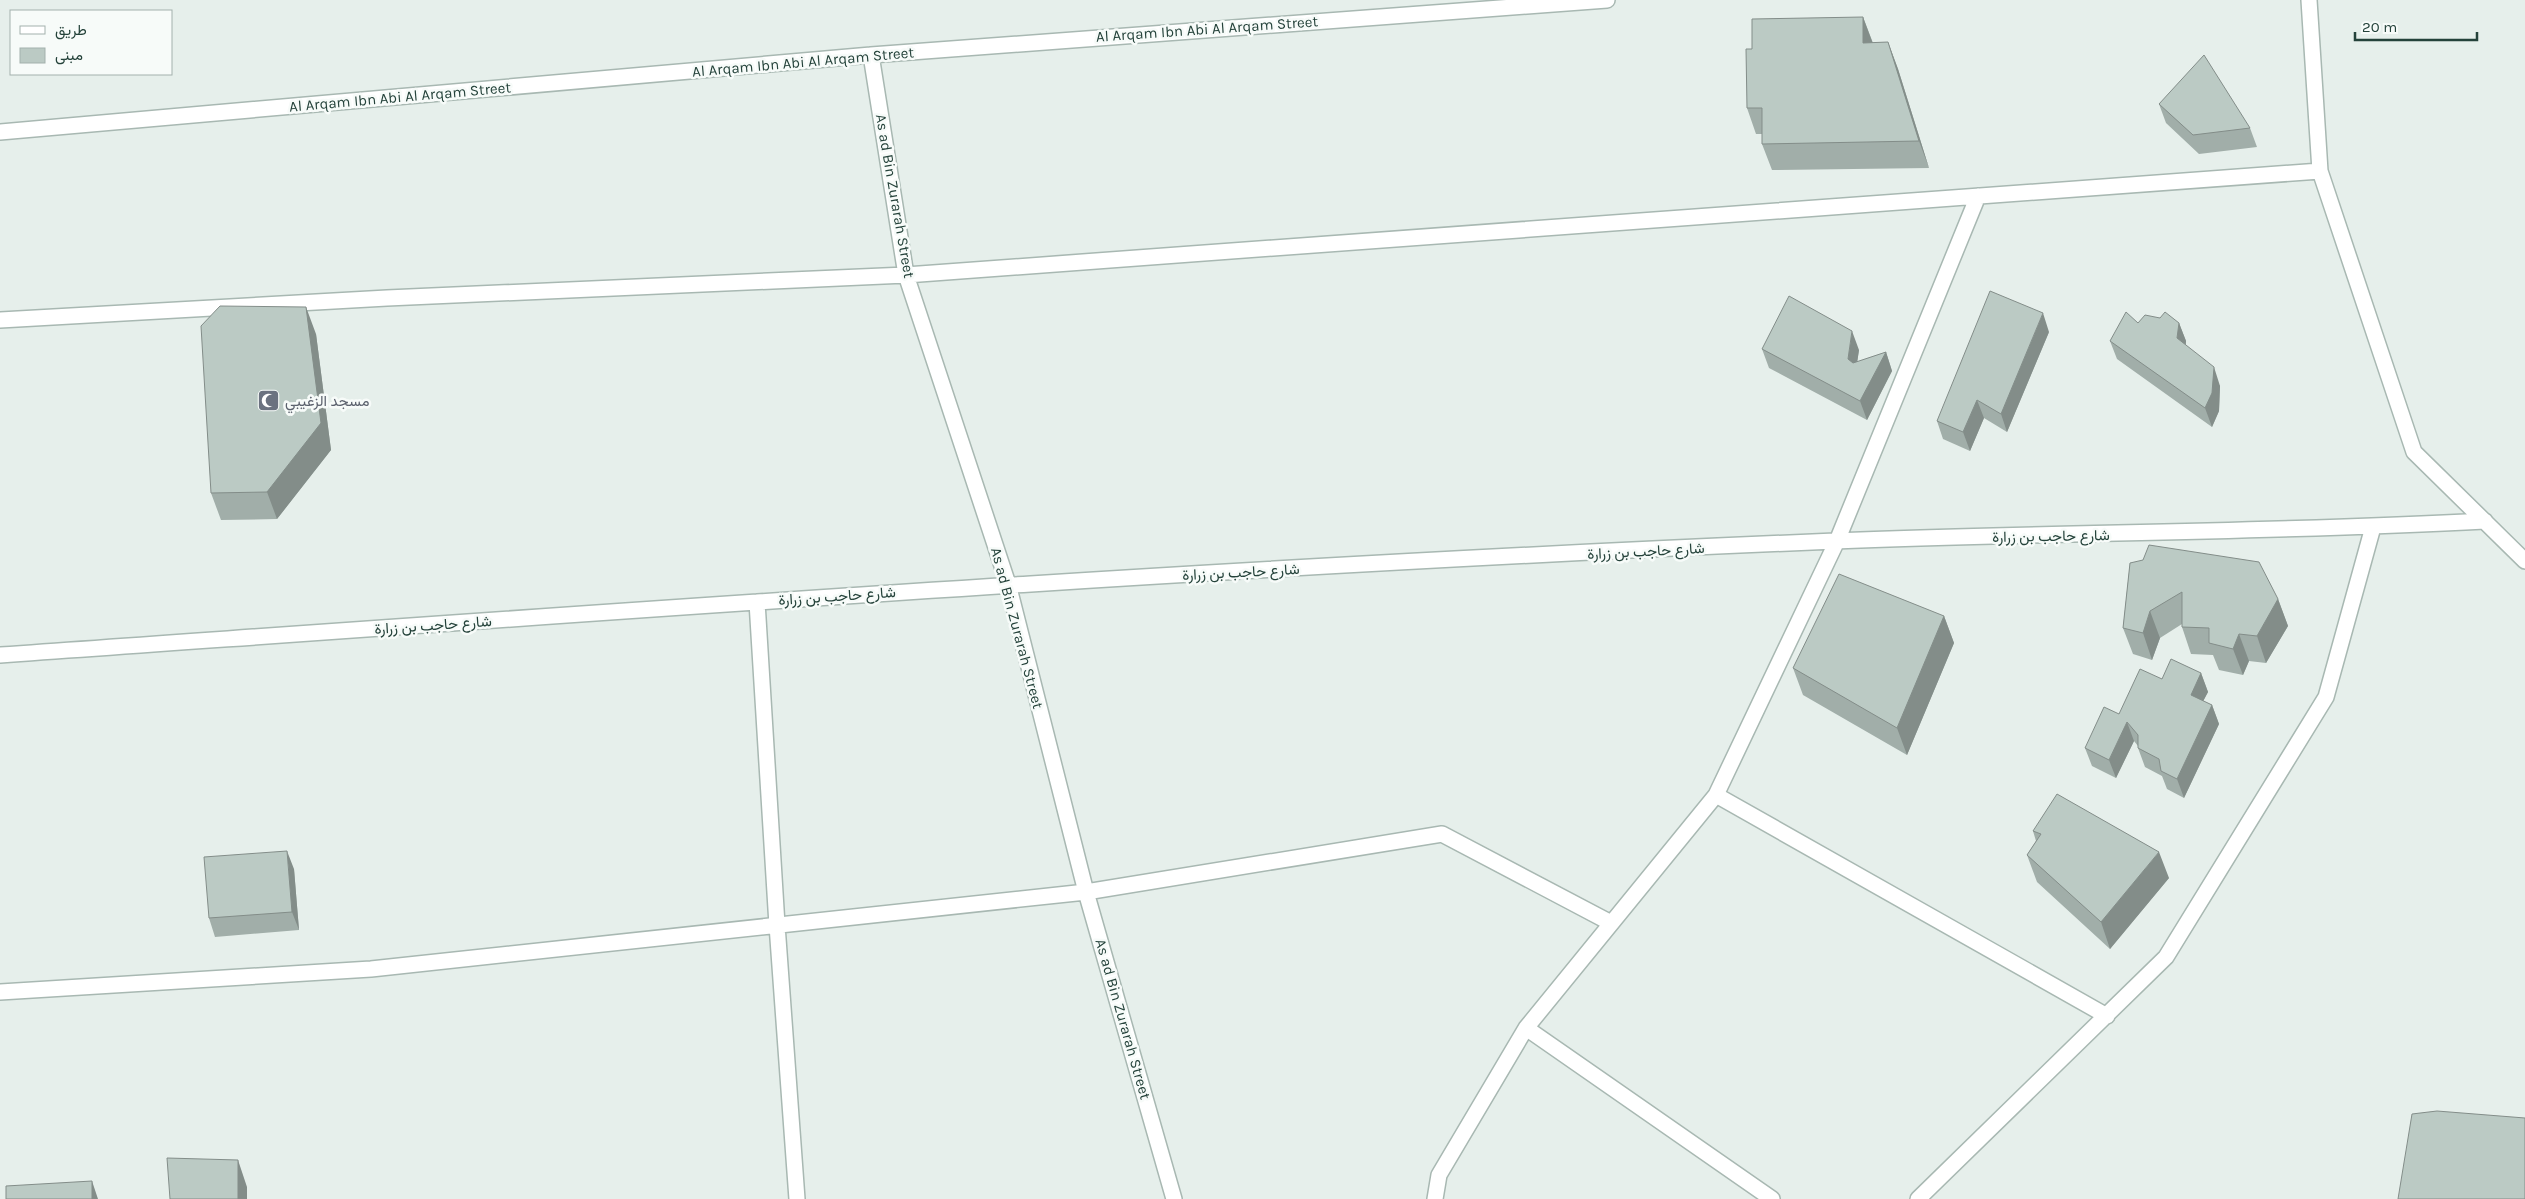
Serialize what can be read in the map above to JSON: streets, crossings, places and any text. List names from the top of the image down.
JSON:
{
  "streets": {
    "street": ["Al Arqam Ibn Abi Al Arqam Street", "As ad Bin Zurarah Street", "شارع حاجب بن زرارة"]
  },
  "crossings": [
    ["Al Arqam Ibn Abi Al Arqam Street", "As ad Bin Zurarah Street"],
    ["As ad Bin Zurarah Street", "شارع حاجب بن زرارة"]
  ],
  "places": {
    "mosque": ["مسجد الزغيبي"]
  },
  "legend": ["طريق", "مبنى"],
  "scale_bar": "20 m"
}
